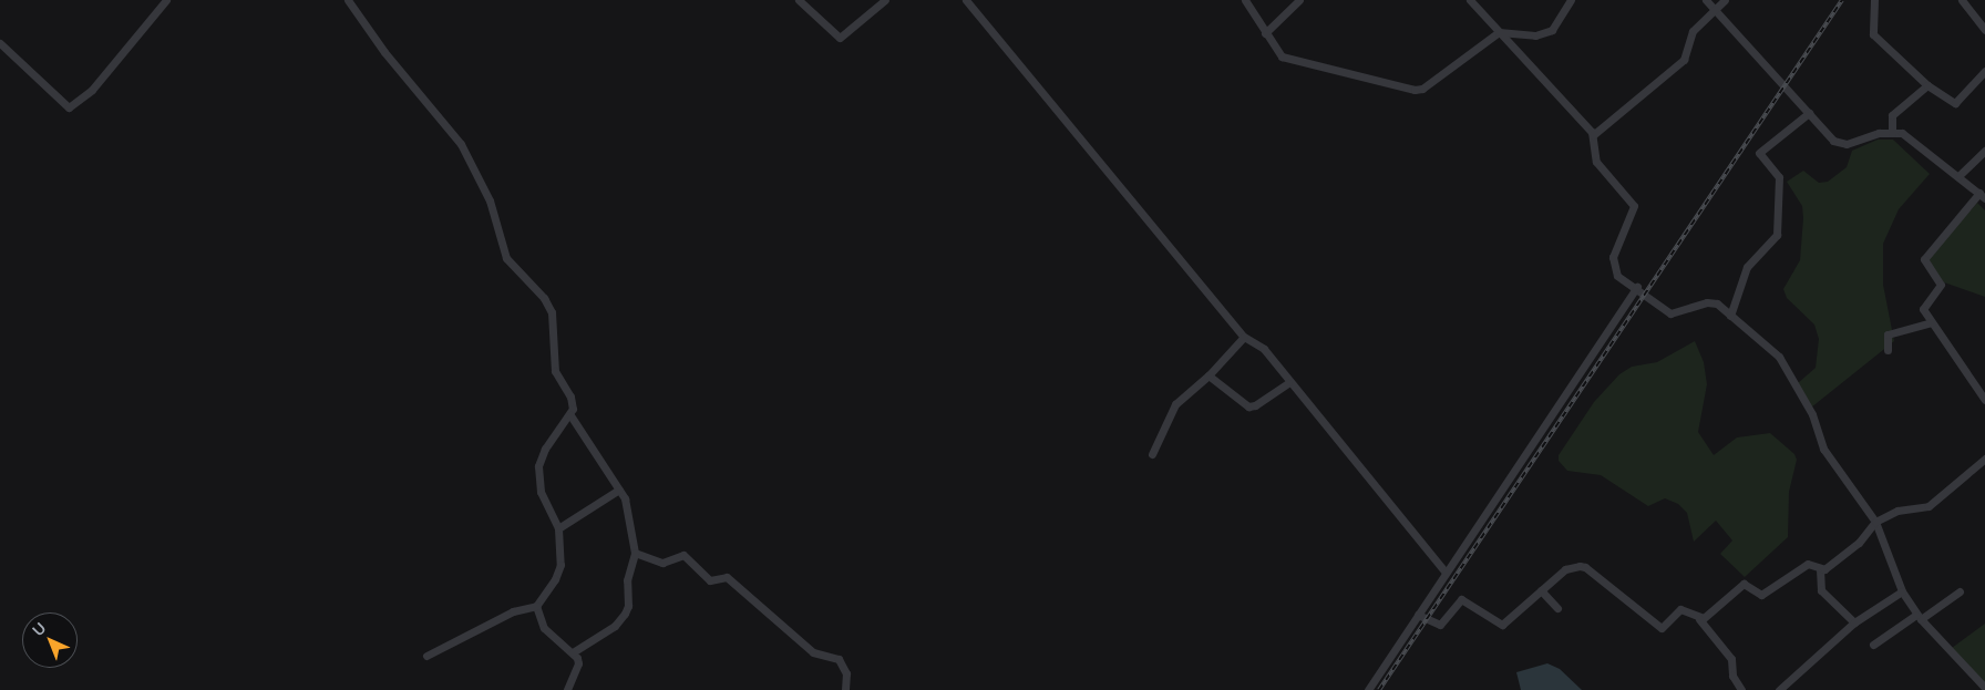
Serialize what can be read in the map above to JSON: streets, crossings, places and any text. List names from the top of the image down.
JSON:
{
  "north": "top left"
}
